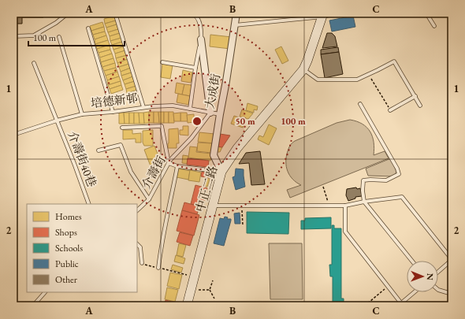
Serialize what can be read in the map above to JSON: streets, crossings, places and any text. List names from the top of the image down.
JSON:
{
  "streets": {
    "main road": ["中正二路"],
    "street": ["大成街"],
    "lane": ["培德新邨", "介壽街40巷", "介壽街"]
  },
  "crossings": [
    ["大成街", "培德新邨"],
    ["大成街", "中正二路"],
    ["培德新邨", "介壽街40巷"],
    ["培德新邨", "介壽街"]
  ],
  "legend": [
    "Homes",
    "Shops",
    "Schools",
    "Public",
    "Other"
  ],
  "scale_bar": "100 m",
  "north": "right",
  "grid": {
    "columns": ["A", "B", "C"],
    "rows": ["1", "2"]
  },
  "rings": ["50 m", "100 m"]
}
